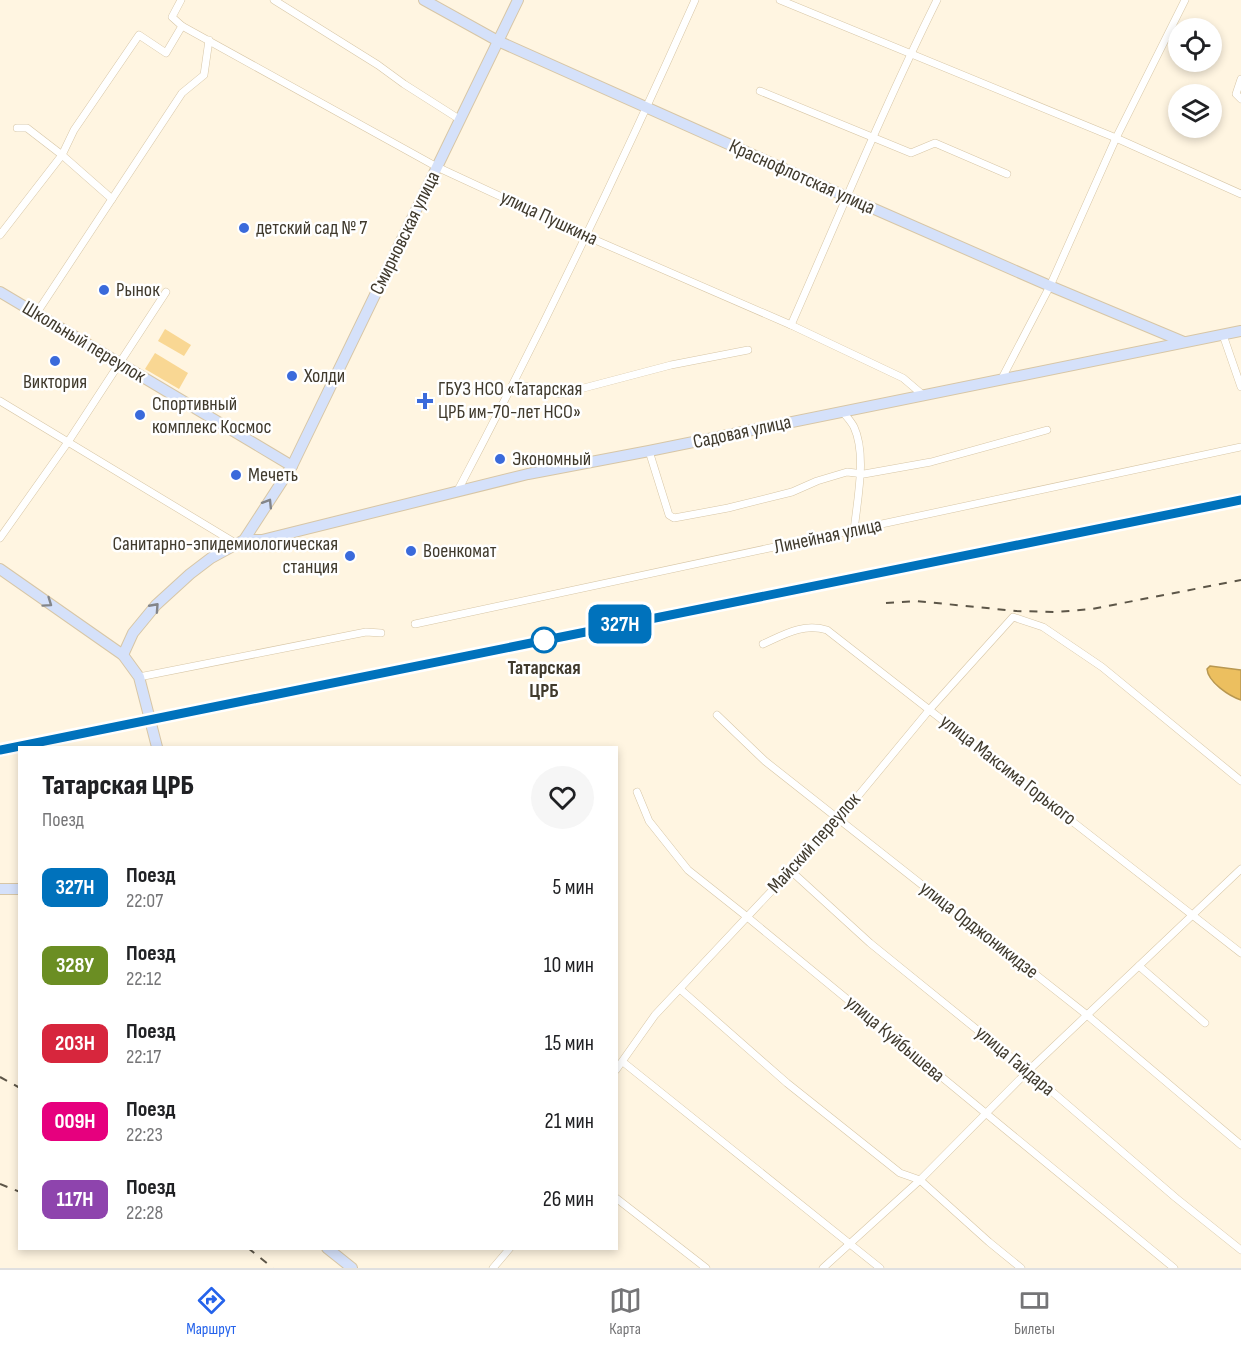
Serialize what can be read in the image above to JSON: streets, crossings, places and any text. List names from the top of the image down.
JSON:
{
  "streets": {
    "street": [
      "Краснофлотская улица",
      "улица Пушкина",
      "Смирновская улица",
      "Школьный переулок",
      "Садовая улица",
      "Линейная улица",
      "улица Максима Горького",
      "Майский переулок",
      "улица Орджоникидзе",
      "улица Куйбышева",
      "улица Гайдара"
    ]
  },
  "crossings": [
    ["Краснофлотская улица", "Смирновская улица"],
    ["Краснофлотская улица", "Садовая улица"],
    ["улица Пушкина", "Смирновская улица"],
    ["улица Пушкина", "Садовая улица"],
    ["Смирновская улица", "Школьный переулок"],
    ["Смирновская улица", "Садовая улица"],
    ["улица Максима Горького", "Майский переулок"],
    ["Майский переулок", "улица Орджоникидзе"],
    ["Майский переулок", "улица Куйбышева"],
    ["Майский переулок", "улица Гайдара"]
  ],
  "places": {
    "other": [
      "детский сад № 7",
      "Рынок",
      "Виктория",
      "Холди",
      "Спортивный комплекс Космос",
      "Экономный",
      "Мечеть",
      "Военкомат",
      "Санитарно-эпидемиологическая станция",
      "Татарская ЦРБ"
    ],
    "health": ["ГБУЗ НСО «Татарская ЦРБ им-70-лет НСО»"]
  },
  "page": {
    "on_map": "327Н",
    "heading": ["Татарская ЦРБ", "Поезд"],
    "list": [
      {
        "mark": "327Н",
        "name": "Поезд",
        "note": "22:07",
        "value": "5 мин"
      },
      {
        "mark": "328У",
        "name": "Поезд",
        "note": "22:12",
        "value": "10 мин"
      },
      {
        "mark": "203Н",
        "name": "Поезд",
        "note": "22:17",
        "value": "15 мин"
      },
      {
        "mark": "009Н",
        "name": "Поезд",
        "note": "22:23",
        "value": "21 мин"
      },
      {
        "mark": "117Н",
        "name": "Поезд",
        "note": "22:28",
        "value": "26 мин"
      }
    ],
    "tabs": ["Маршрут", "Карта", "Билеты"]
  }
}
